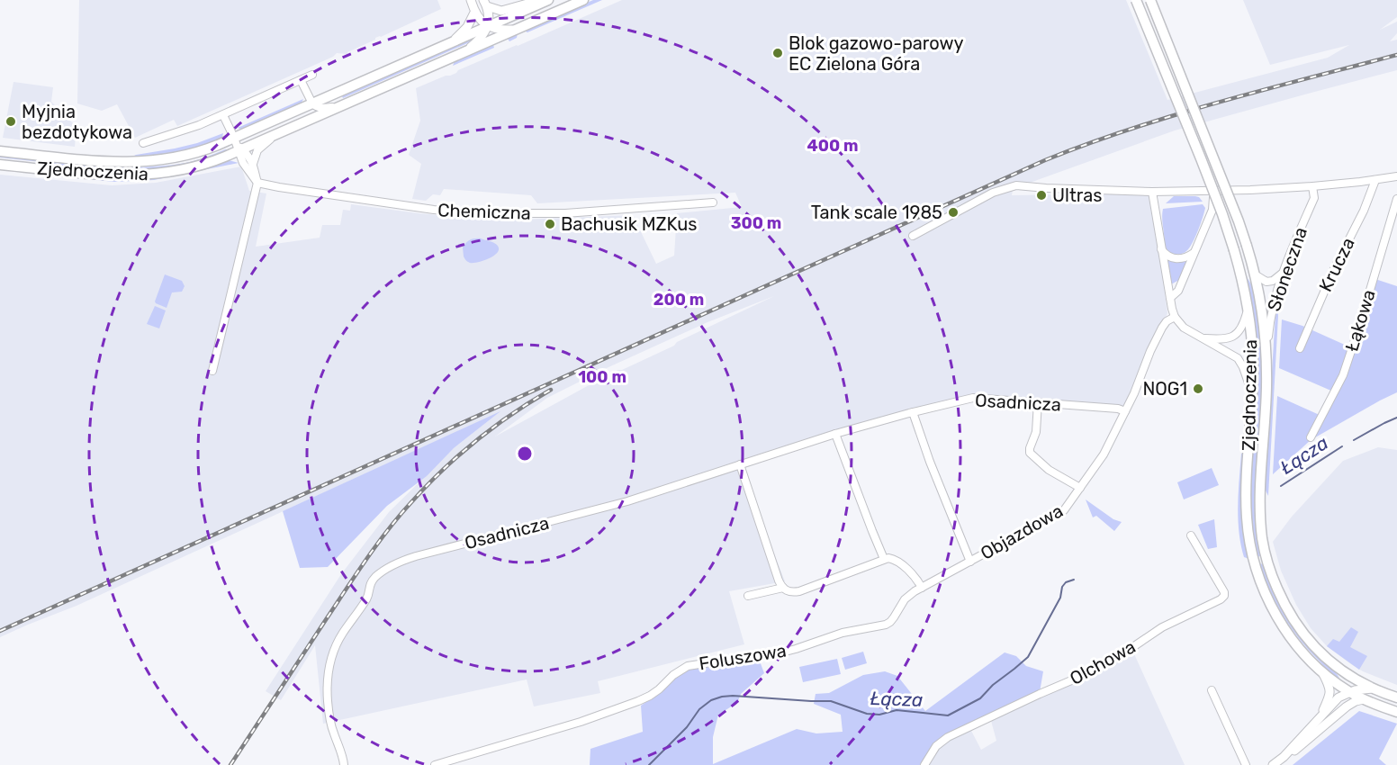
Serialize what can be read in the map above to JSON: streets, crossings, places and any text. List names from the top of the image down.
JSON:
{
  "streets": {
    "main road": ["Zjednoczenia"],
    "street": [
      "Chemiczna",
      "Krucza",
      "Słoneczna",
      "Łąkowa",
      "Osadnicza",
      "Objazdowa",
      "Foluszowa",
      "Olchowa"
    ]
  },
  "crossings": [
    ["Zjednoczenia", "Słoneczna"],
    ["Osadnicza", "Objazdowa"],
    ["Objazdowa", "Foluszowa"]
  ],
  "water": ["Łącza"],
  "places": [
    "Blok gazowo-parowy EC Zielona Góra",
    "Myjnia bezdotykowa",
    "Ultras",
    "Tank scale 1985",
    "Bachusik MZKus",
    "NOG1"
  ],
  "rings": [
    "400 m",
    "300 m",
    "200 m",
    "100 m"
  ]
}
